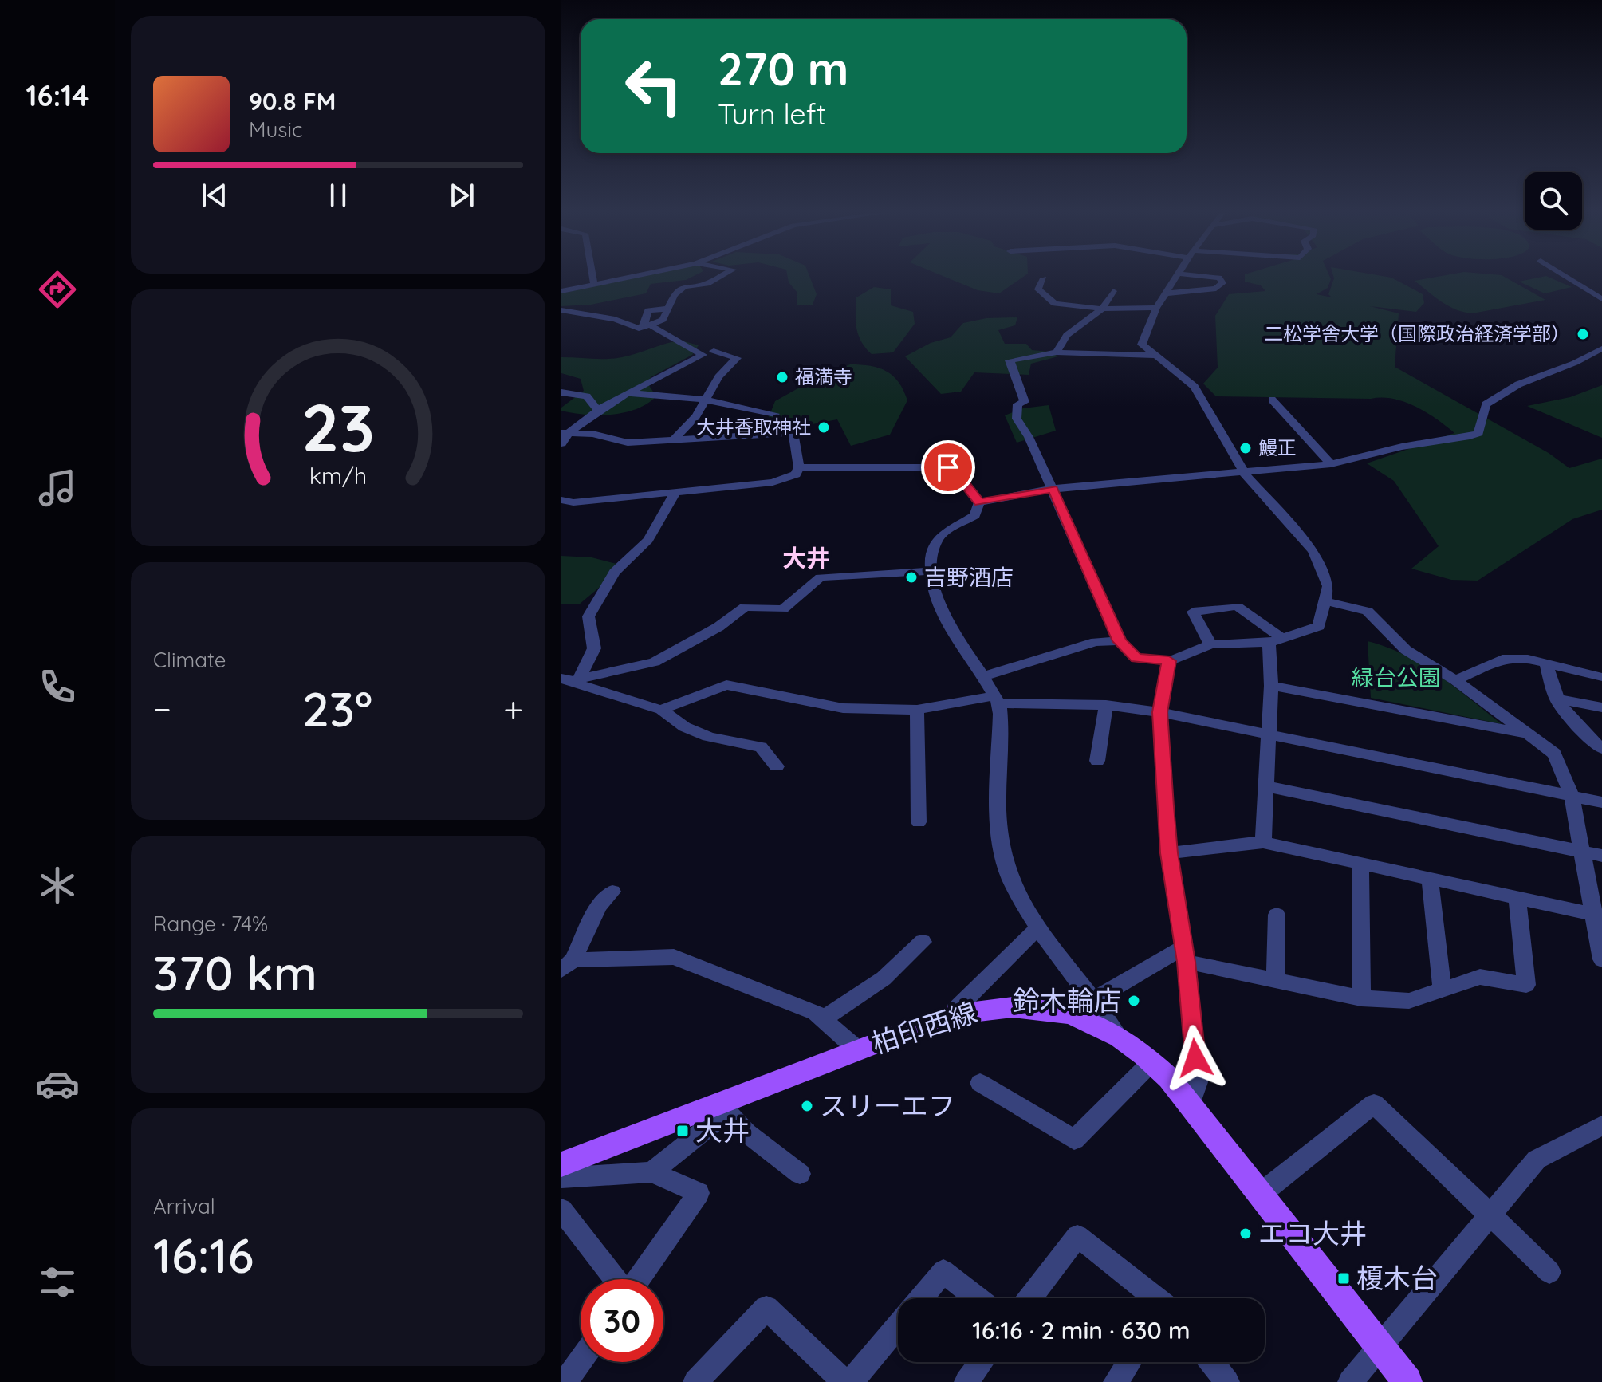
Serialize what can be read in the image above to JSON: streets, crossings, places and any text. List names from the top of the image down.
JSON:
{
  "streets": {
    "main road": ["柏印西線"]
  },
  "districts": ["大井"],
  "parks": ["緑台公園"],
  "places": {
    "other": [
      "二松学舎大学（国際政治経済学部）",
      "福満寺",
      "大井香取神社",
      "鰻正",
      "吉野酒店",
      "鈴木輪店",
      "スリーエフ",
      "エコ大井"
    ],
    "transit": ["大井", "榎木台"]
  },
  "page": {
    "tabs": "16:14",
    "turn": ["270 m", "Turn left"],
    "song": ["90.8 FM", "Music"],
    "tile": [
      "Climate",
      ["Range · 74%", "370 km"],
      ["Arrival", "16:16"]
    ],
    "heat": ["−", "23°", "+"],
    "limit": "30",
    "trip": "16:16 · 2 min · 630 m",
    "gauge": ["23", "km/h"]
  }
}
